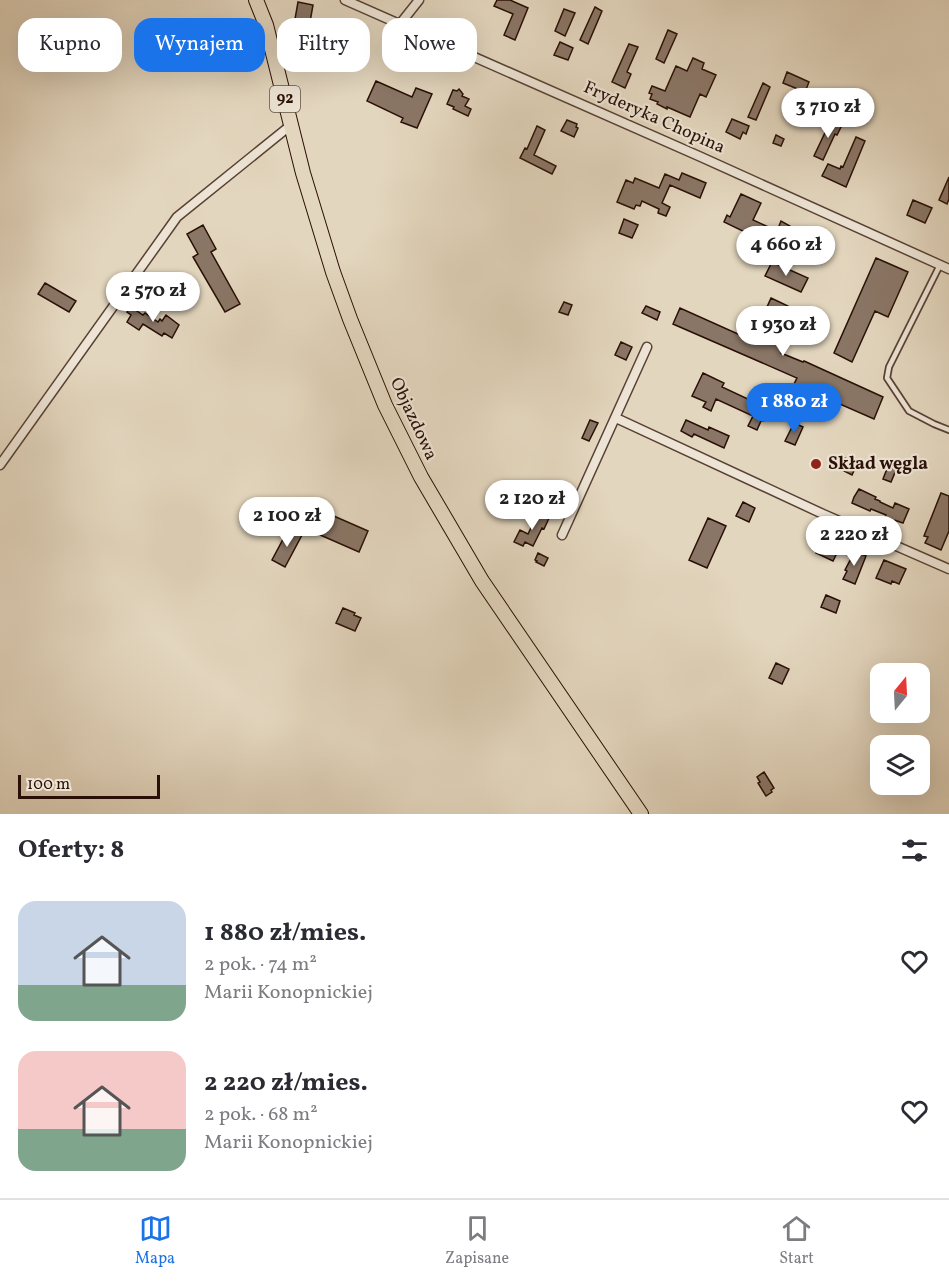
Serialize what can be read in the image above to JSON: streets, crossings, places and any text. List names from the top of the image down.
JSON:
{
  "streets": {
    "main road": ["92", "Objazdowa"],
    "street": ["Fryderyka Chopina"]
  },
  "places": ["Skład węgla"],
  "scale_bar": "100 m",
  "north": "top",
  "page": {
    "chip": [
      "Kupno",
      "Wynajem",
      "Filtry",
      "Nowe"
    ],
    "price": [
      "3 710 zł",
      "4 660 zł",
      "2 570 zł",
      "1 930 zł",
      "1 880 zł",
      "2 120 zł",
      "2 100 zł",
      "2 220 zł"
    ],
    "scale": "100 m",
    "heading": "Oferty: 8",
    "list": [
      {
        "name": "1 880 zł/mies.",
        "note": "2 pok. · 74 m² · Marii Konopnickiej"
      },
      {
        "name": "2 220 zł/mies.",
        "note": "2 pok. · 68 m² · Marii Konopnickiej"
      }
    ],
    "tabs": ["Mapa", "Zapisane", "Start"]
  }
}
